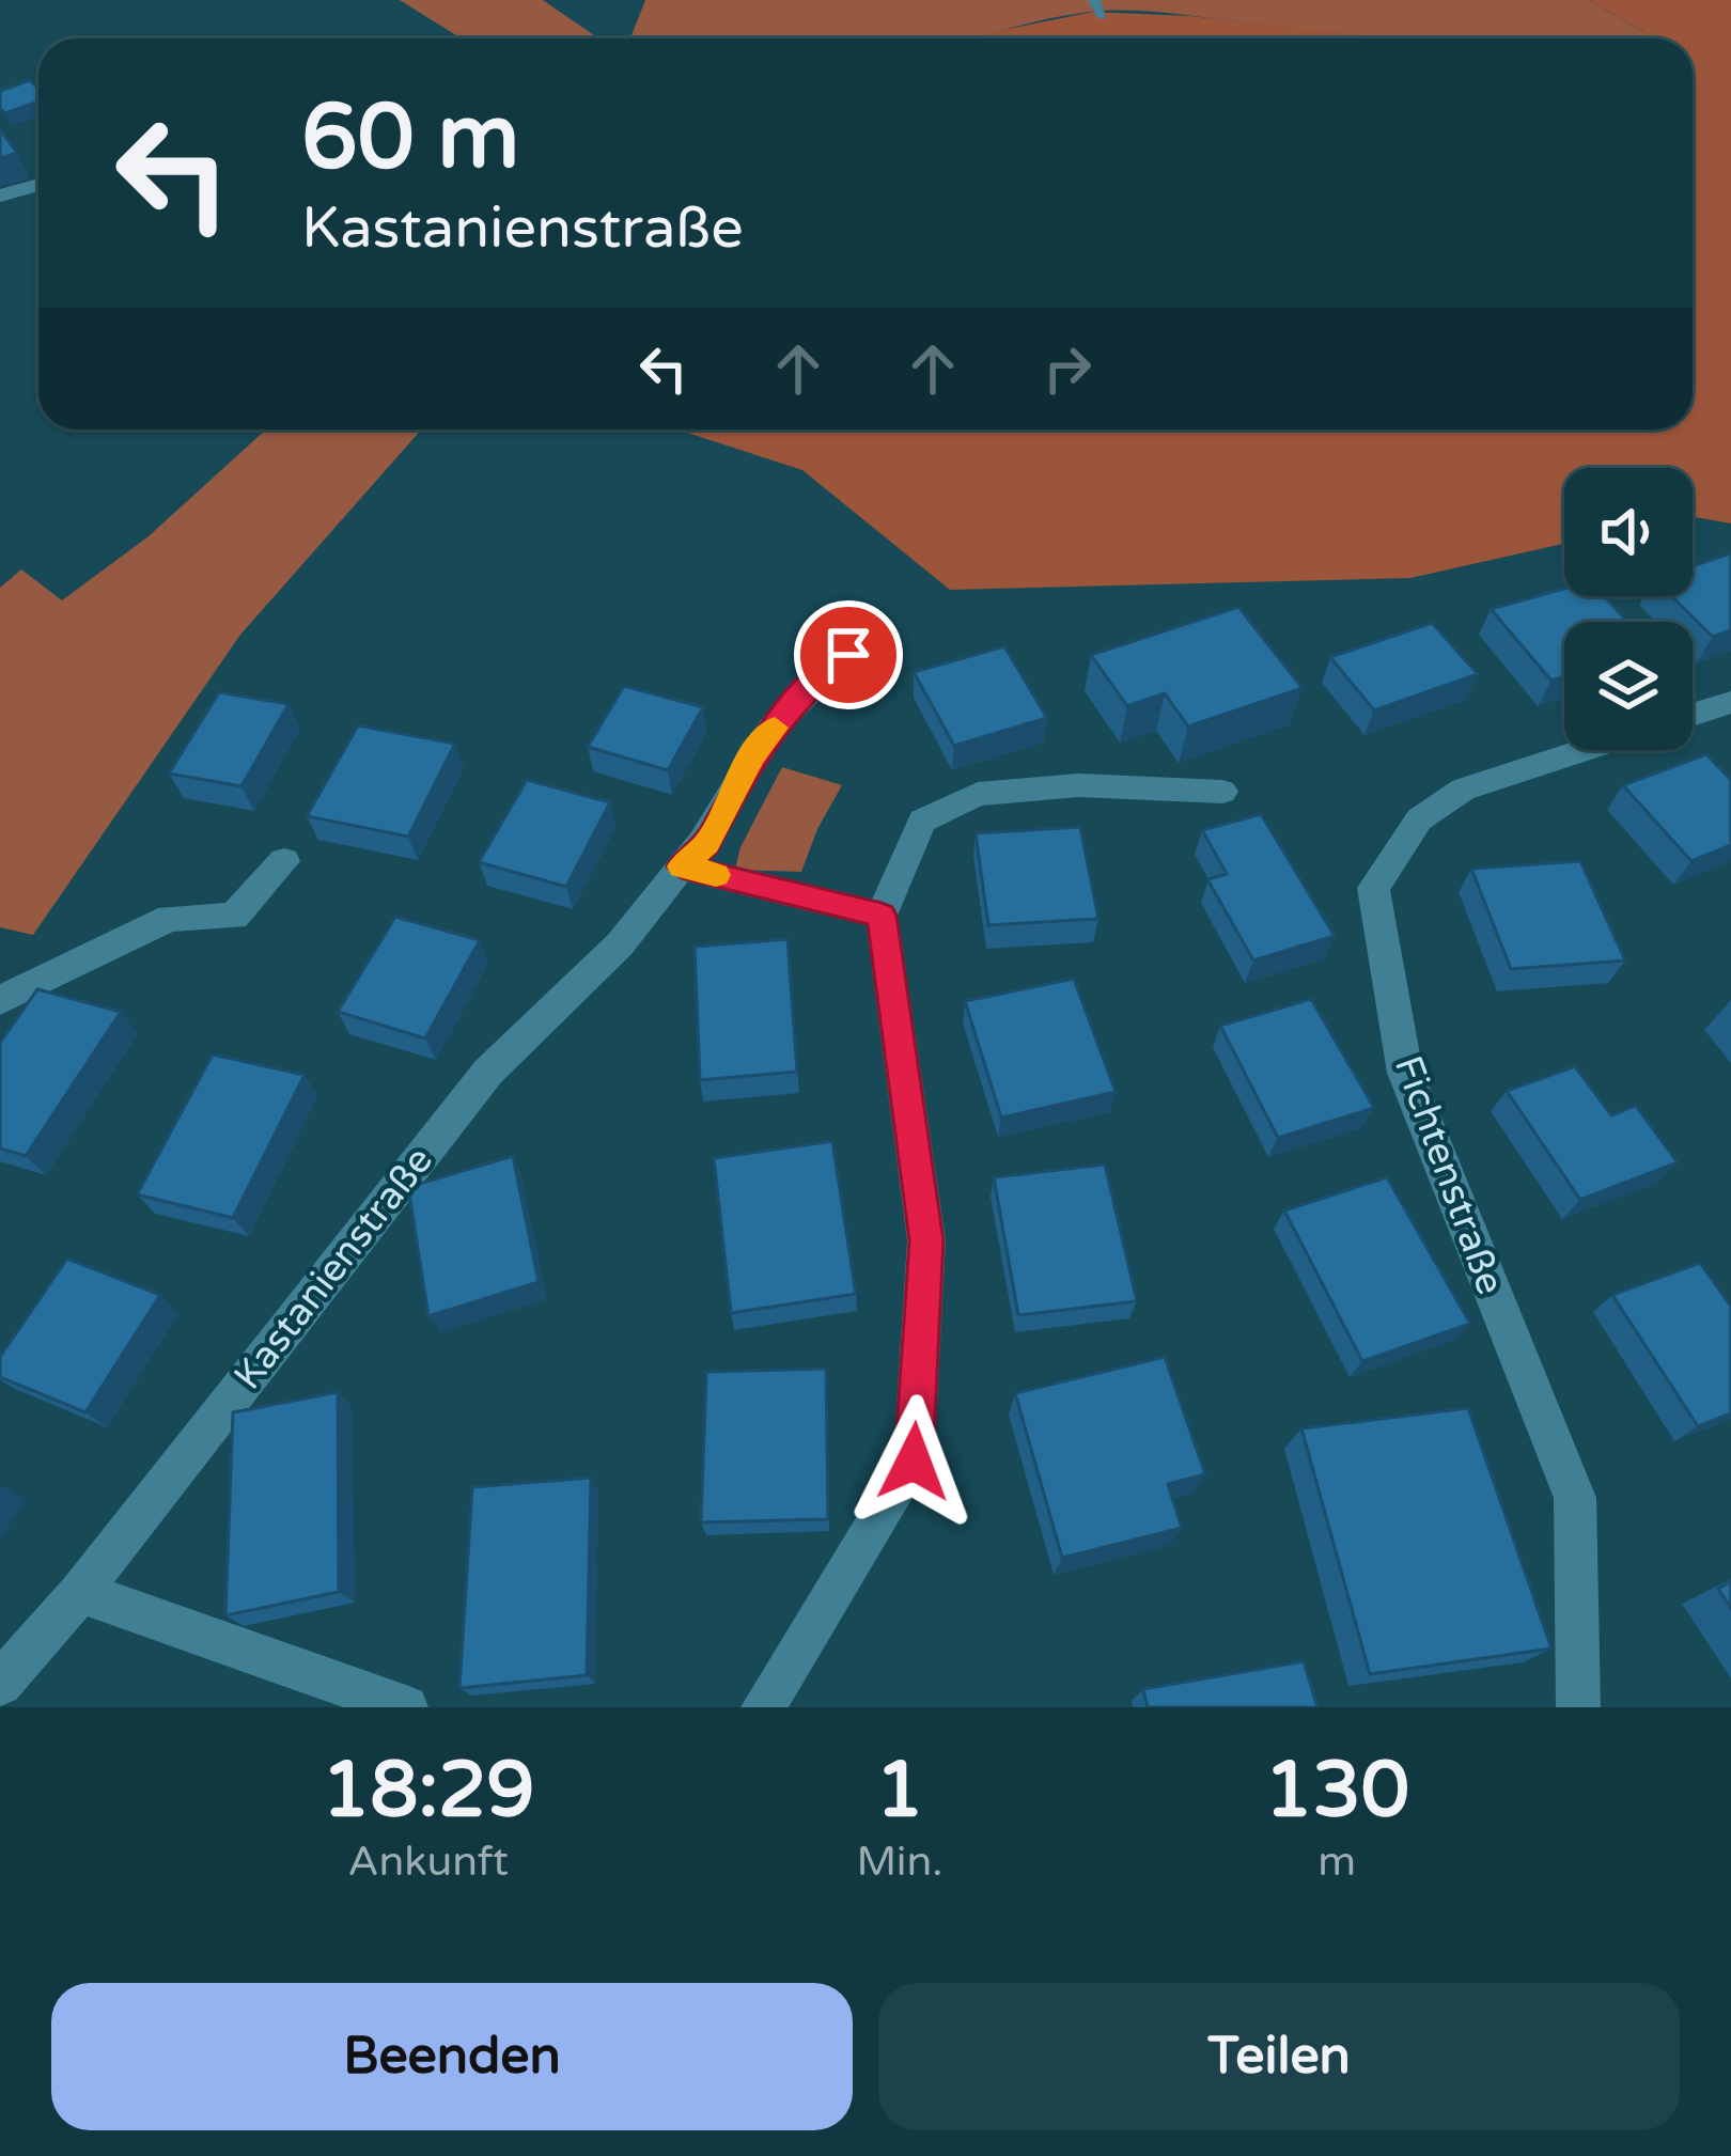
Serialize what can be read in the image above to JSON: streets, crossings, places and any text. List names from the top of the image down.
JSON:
{
  "streets": {
    "street": ["Fichtenstraße", "Kastanienstraße"]
  },
  "page": {
    "turn": ["60 m", "Kastanienstraße"],
    "eta": [
      "18:29",
      "Ankunft",
      "1",
      "Min.",
      "130",
      "m"
    ],
    "buttons": ["Beenden", "Teilen"]
  }
}
